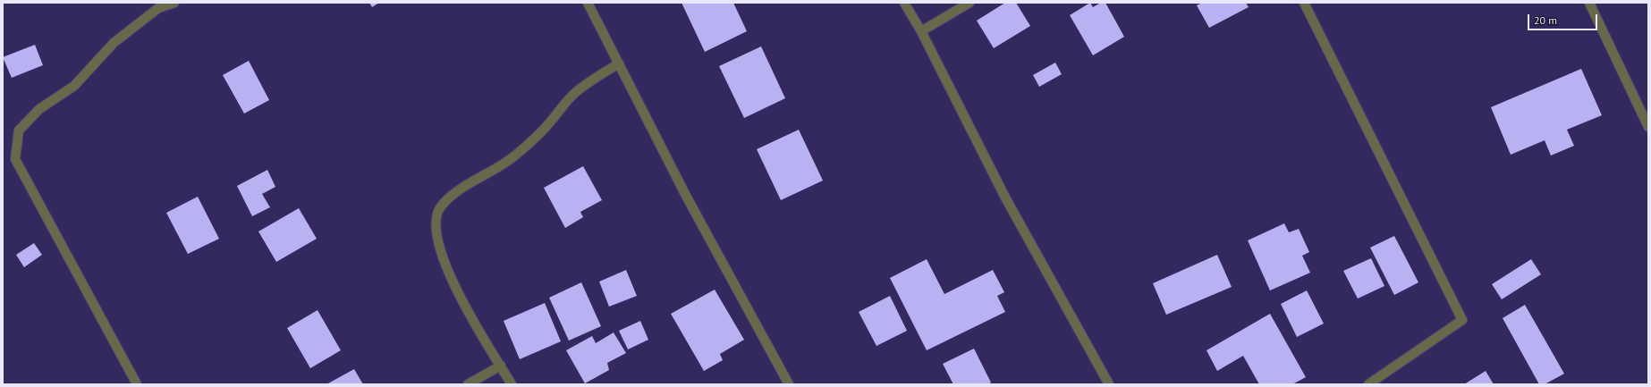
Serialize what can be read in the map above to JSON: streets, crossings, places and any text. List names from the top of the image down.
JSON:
{
  "scale_bar": "20 m"
}
